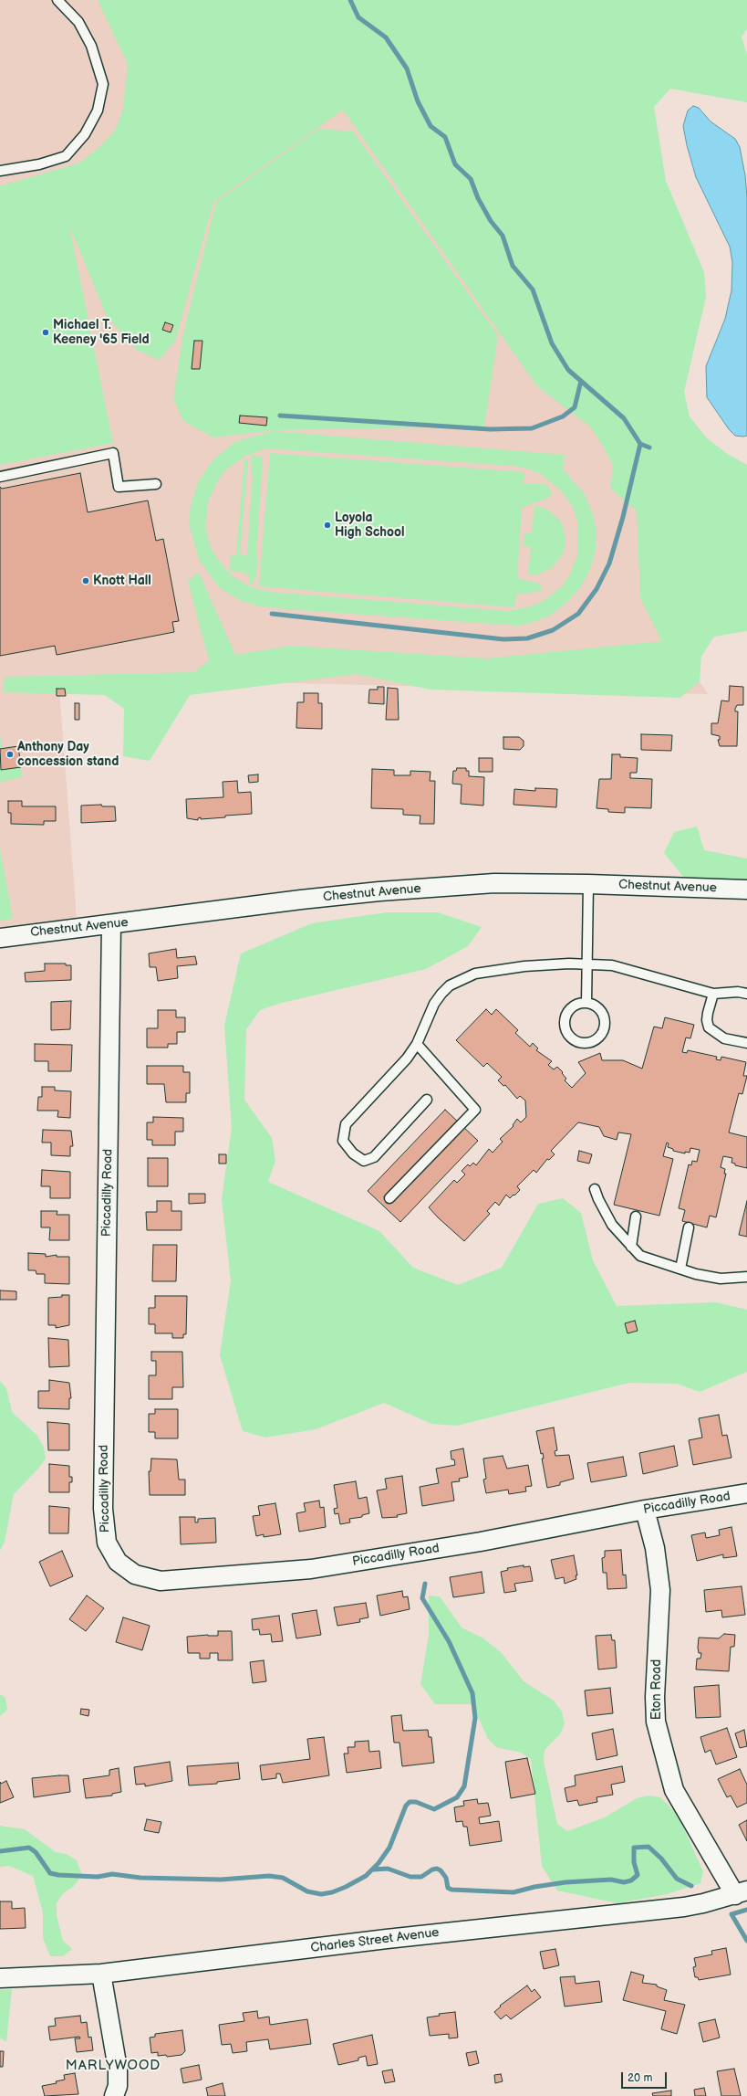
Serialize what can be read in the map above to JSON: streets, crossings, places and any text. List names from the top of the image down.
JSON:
{
  "streets": {
    "street": [
      "Chestnut Avenue",
      "Piccadilly Road",
      "Eton Road",
      "Charles Street Avenue"
    ]
  },
  "crossings": [
    ["Chestnut Avenue", "Piccadilly Road"],
    ["Piccadilly Road", "Eton Road"],
    ["Eton Road", "Charles Street Avenue"]
  ],
  "districts": ["MARLYWOOD"],
  "places": [
    "Michael T. Keeney '65 Field",
    "Loyola High School",
    "Knott Hall",
    "Anthony Day concession stand"
  ],
  "scale_bar": "20 m"
}
